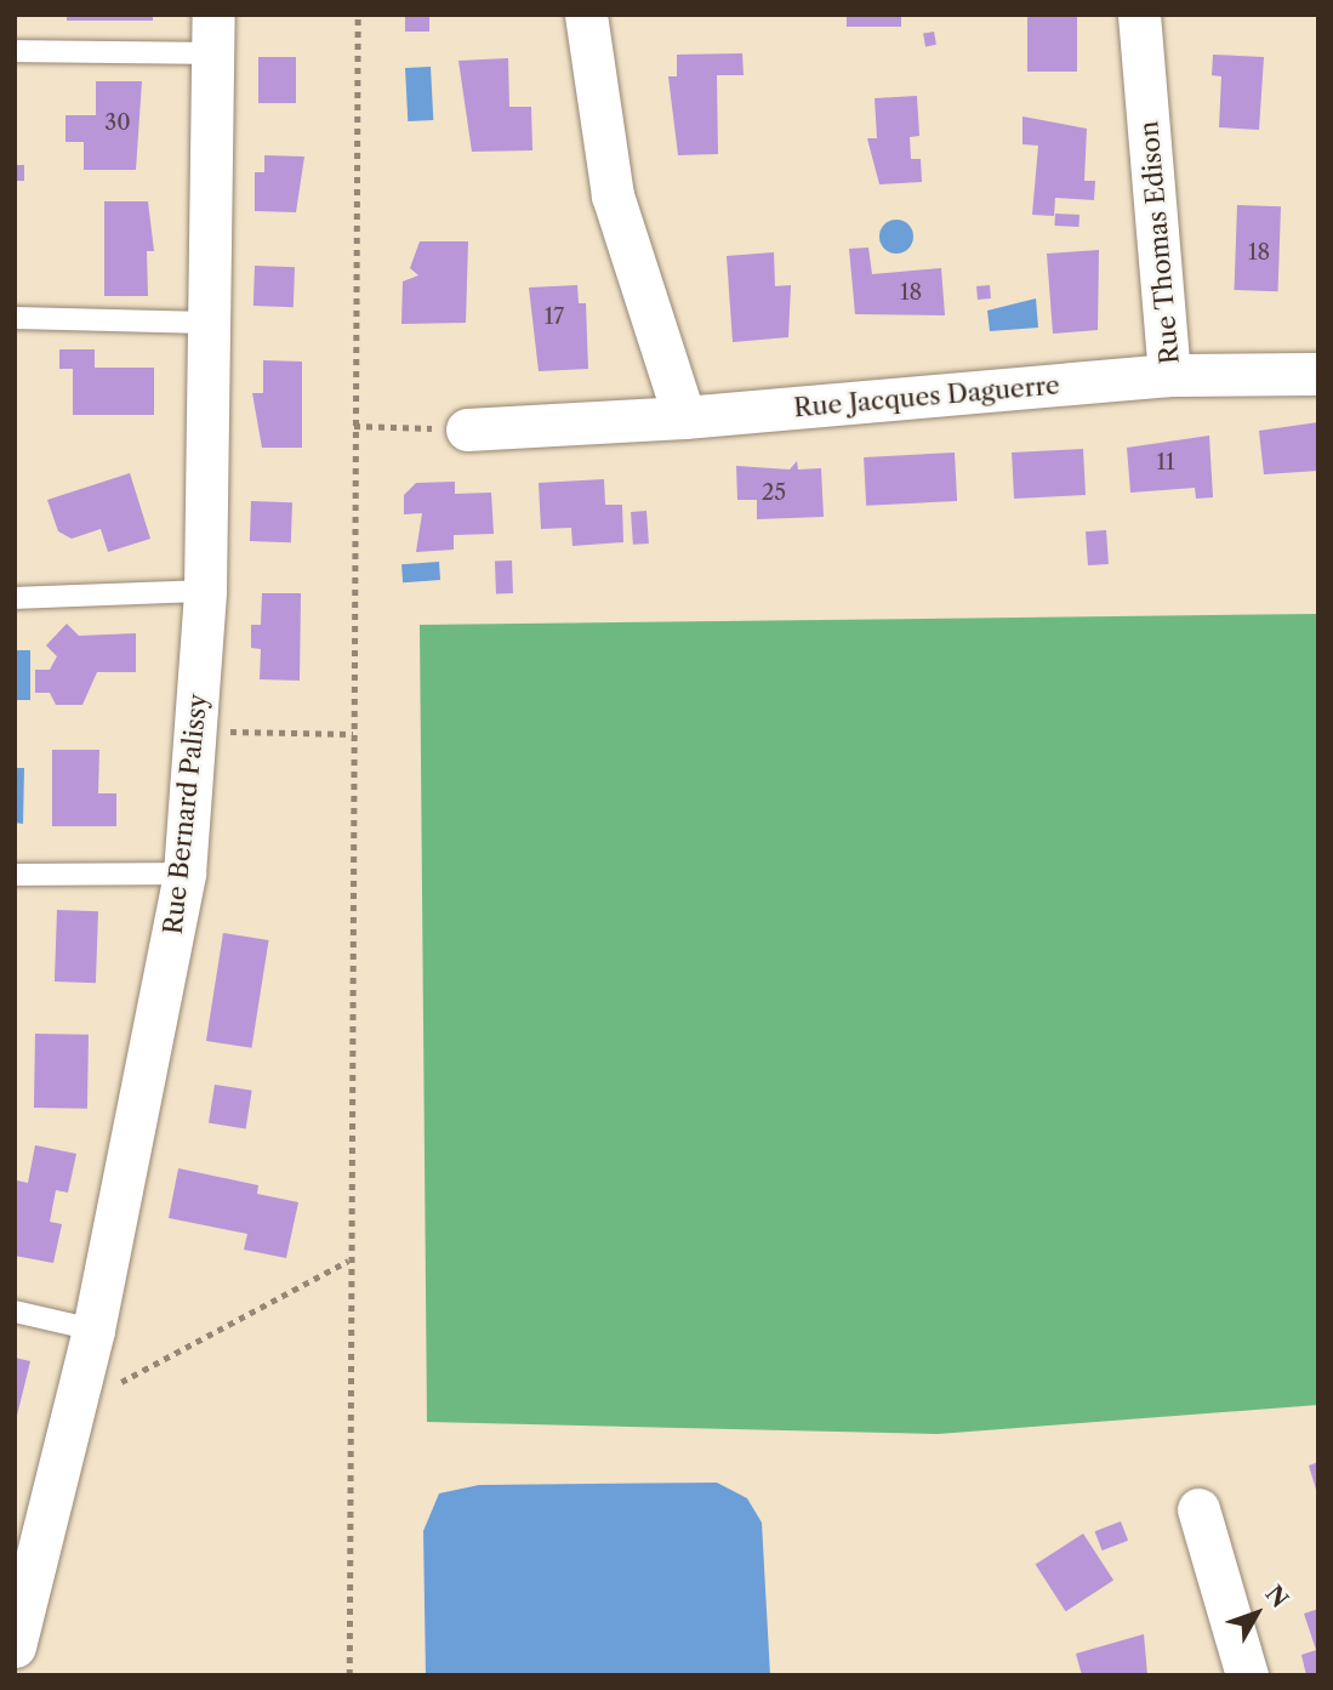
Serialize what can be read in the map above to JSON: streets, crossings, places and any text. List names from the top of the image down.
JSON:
{
  "streets": {
    "street": ["Rue Thomas Edison", "Rue Jacques Daguerre", "Rue Bernard Palissy"]
  },
  "crossings": [
    ["Rue Thomas Edison", "Rue Jacques Daguerre"]
  ],
  "house_numbers": [
    "30",
    "18",
    "18",
    "17",
    "11",
    "25"
  ],
  "north": "top right"
}
